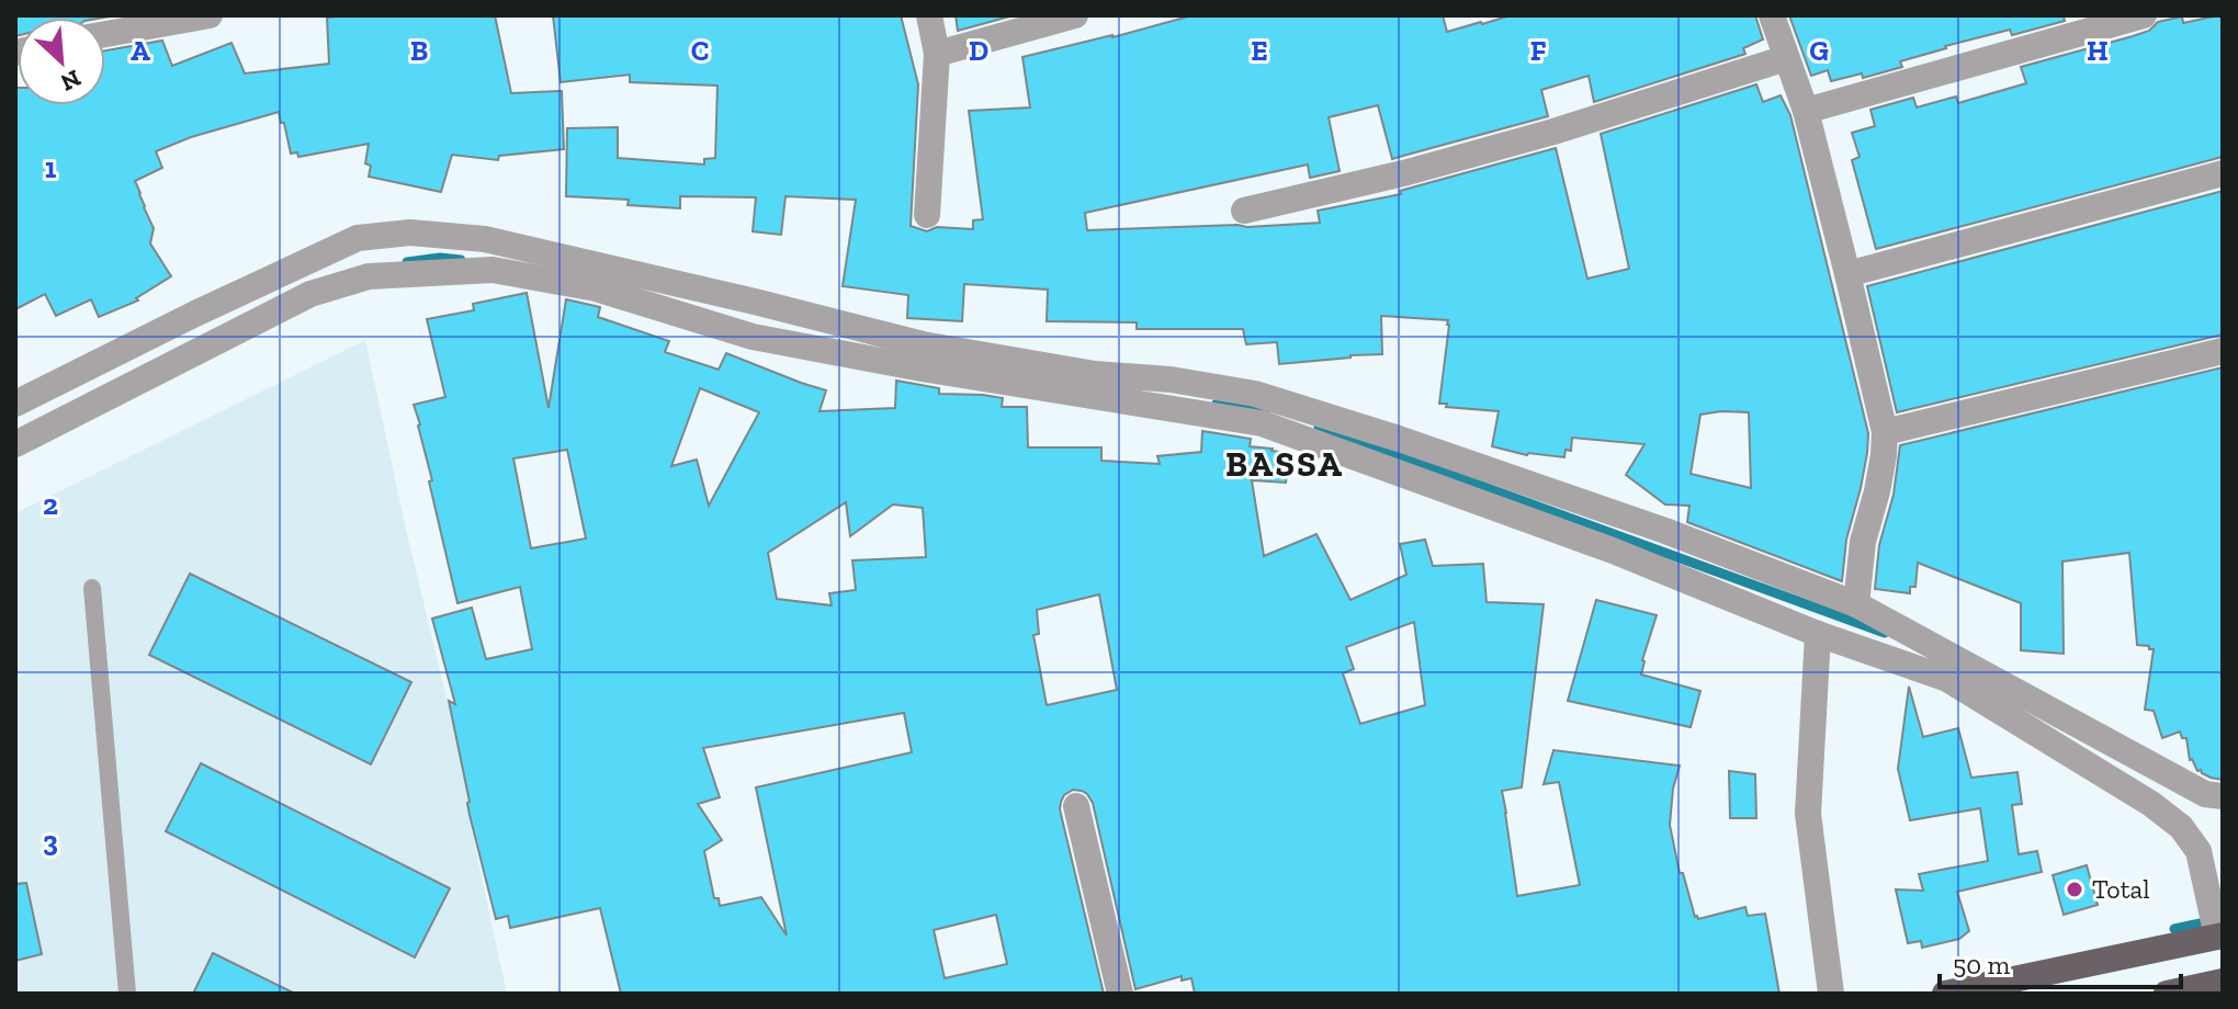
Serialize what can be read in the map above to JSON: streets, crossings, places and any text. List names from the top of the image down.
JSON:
{
  "districts": ["BASSA"],
  "places": ["Total"],
  "scale_bar": "50 m",
  "north": "bottom right",
  "grid": {
    "columns": [
      "A",
      "B",
      "C",
      "D",
      "E",
      "F",
      "G",
      "H"
    ],
    "rows": ["1", "2", "3"]
  }
}
